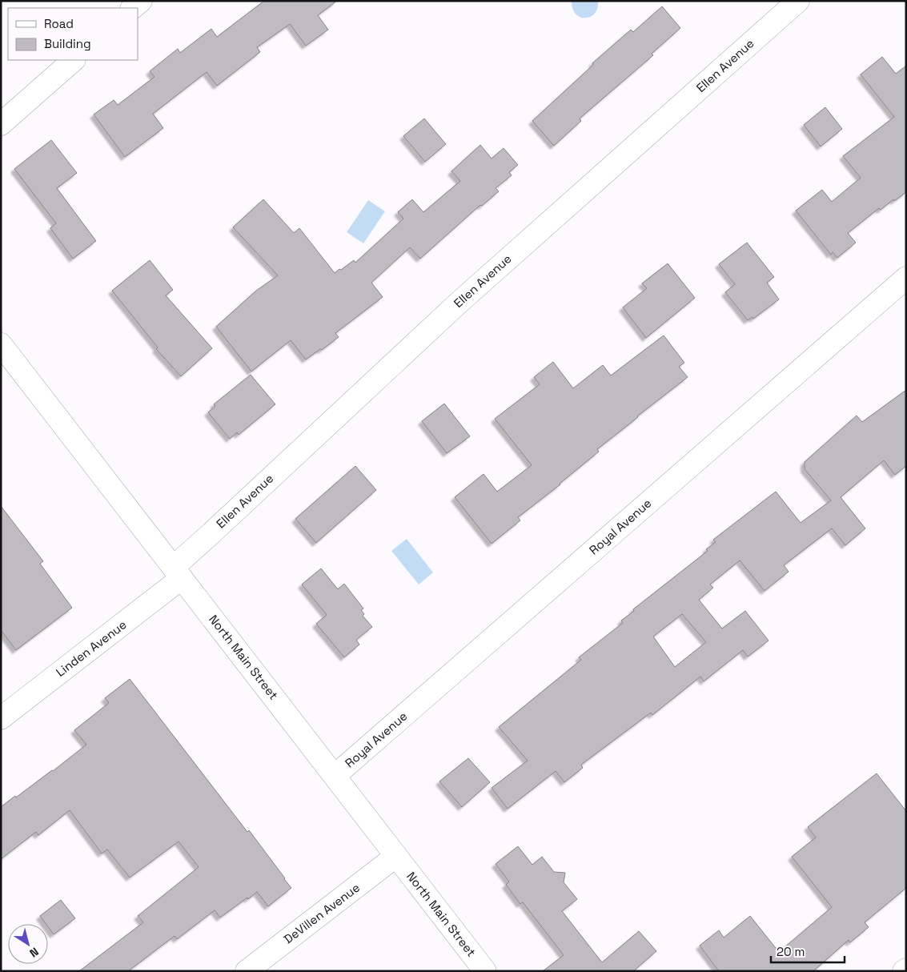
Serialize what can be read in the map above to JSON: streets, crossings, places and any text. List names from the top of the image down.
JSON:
{
  "streets": {
    "street": [
      "Ellen Avenue",
      "Royal Avenue",
      "Linden Avenue",
      "North Main Street",
      "DeVillen Avenue"
    ]
  },
  "crossings": [
    ["Ellen Avenue", "Linden Avenue"],
    ["Ellen Avenue", "North Main Street"],
    ["Royal Avenue", "North Main Street"],
    ["Linden Avenue", "North Main Street"],
    ["North Main Street", "DeVillen Avenue"]
  ],
  "legend": ["Road", "Building"],
  "scale_bar": "20 m",
  "north": "bottom right"
}
